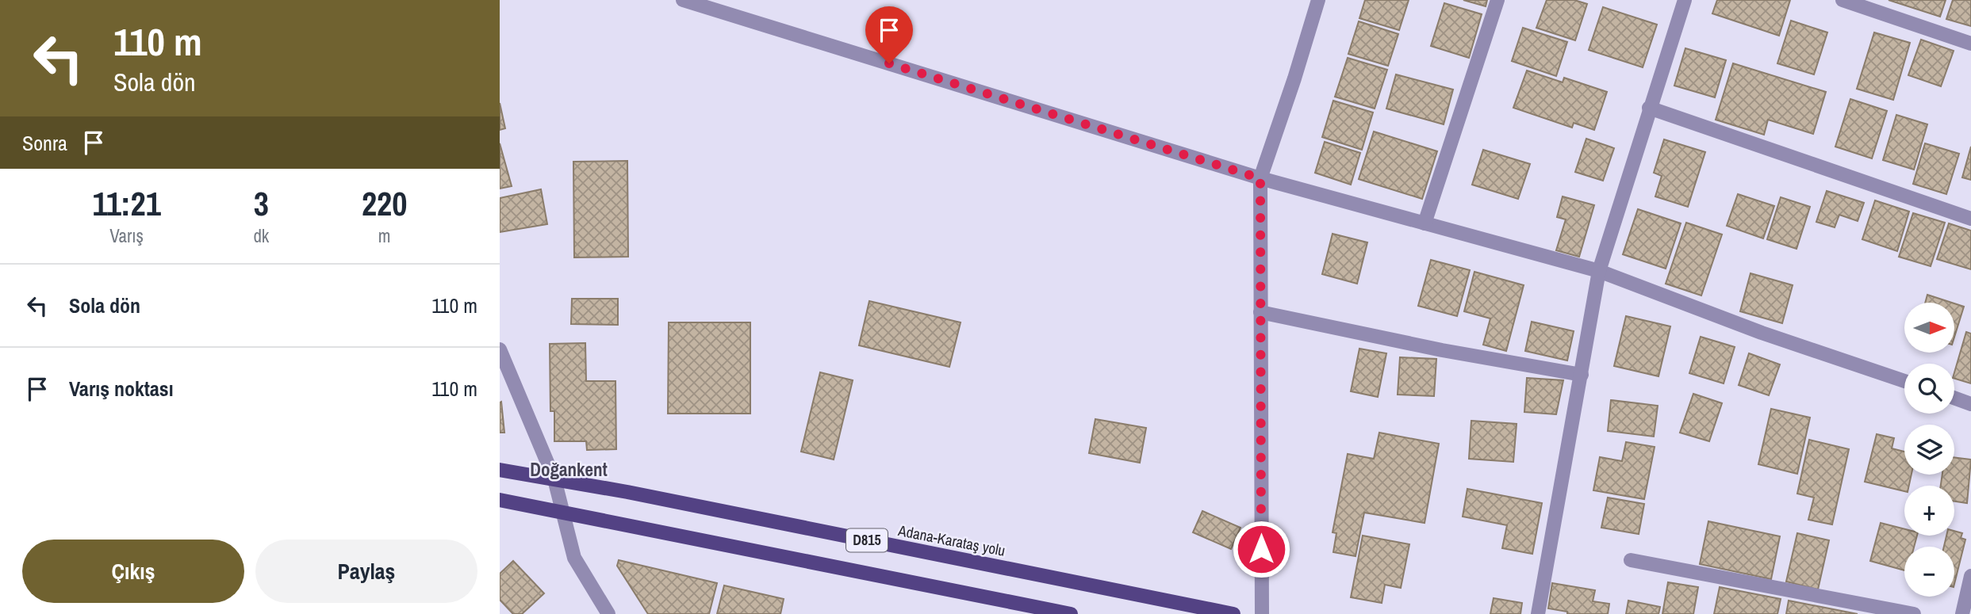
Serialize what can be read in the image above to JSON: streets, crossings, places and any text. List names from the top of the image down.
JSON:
{
  "streets": {
    "main road": ["D815", "Adana-Karataş yolu"]
  },
  "districts": ["Doğankent"],
  "north": "right",
  "page": {
    "turn": ["110 m", "Sola dön"],
    "then": "Sonra",
    "eta": [
      "11:21",
      "Varış",
      "3",
      "dk",
      "220",
      "m"
    ],
    "list": [
      {
        "name": "Sola dön",
        "value": "110 m"
      },
      {
        "name": "Varış noktası",
        "value": "110 m"
      }
    ],
    "map_buttons": ["+", "−"],
    "buttons": ["Çıkış", "Paylaş"]
  }
}
